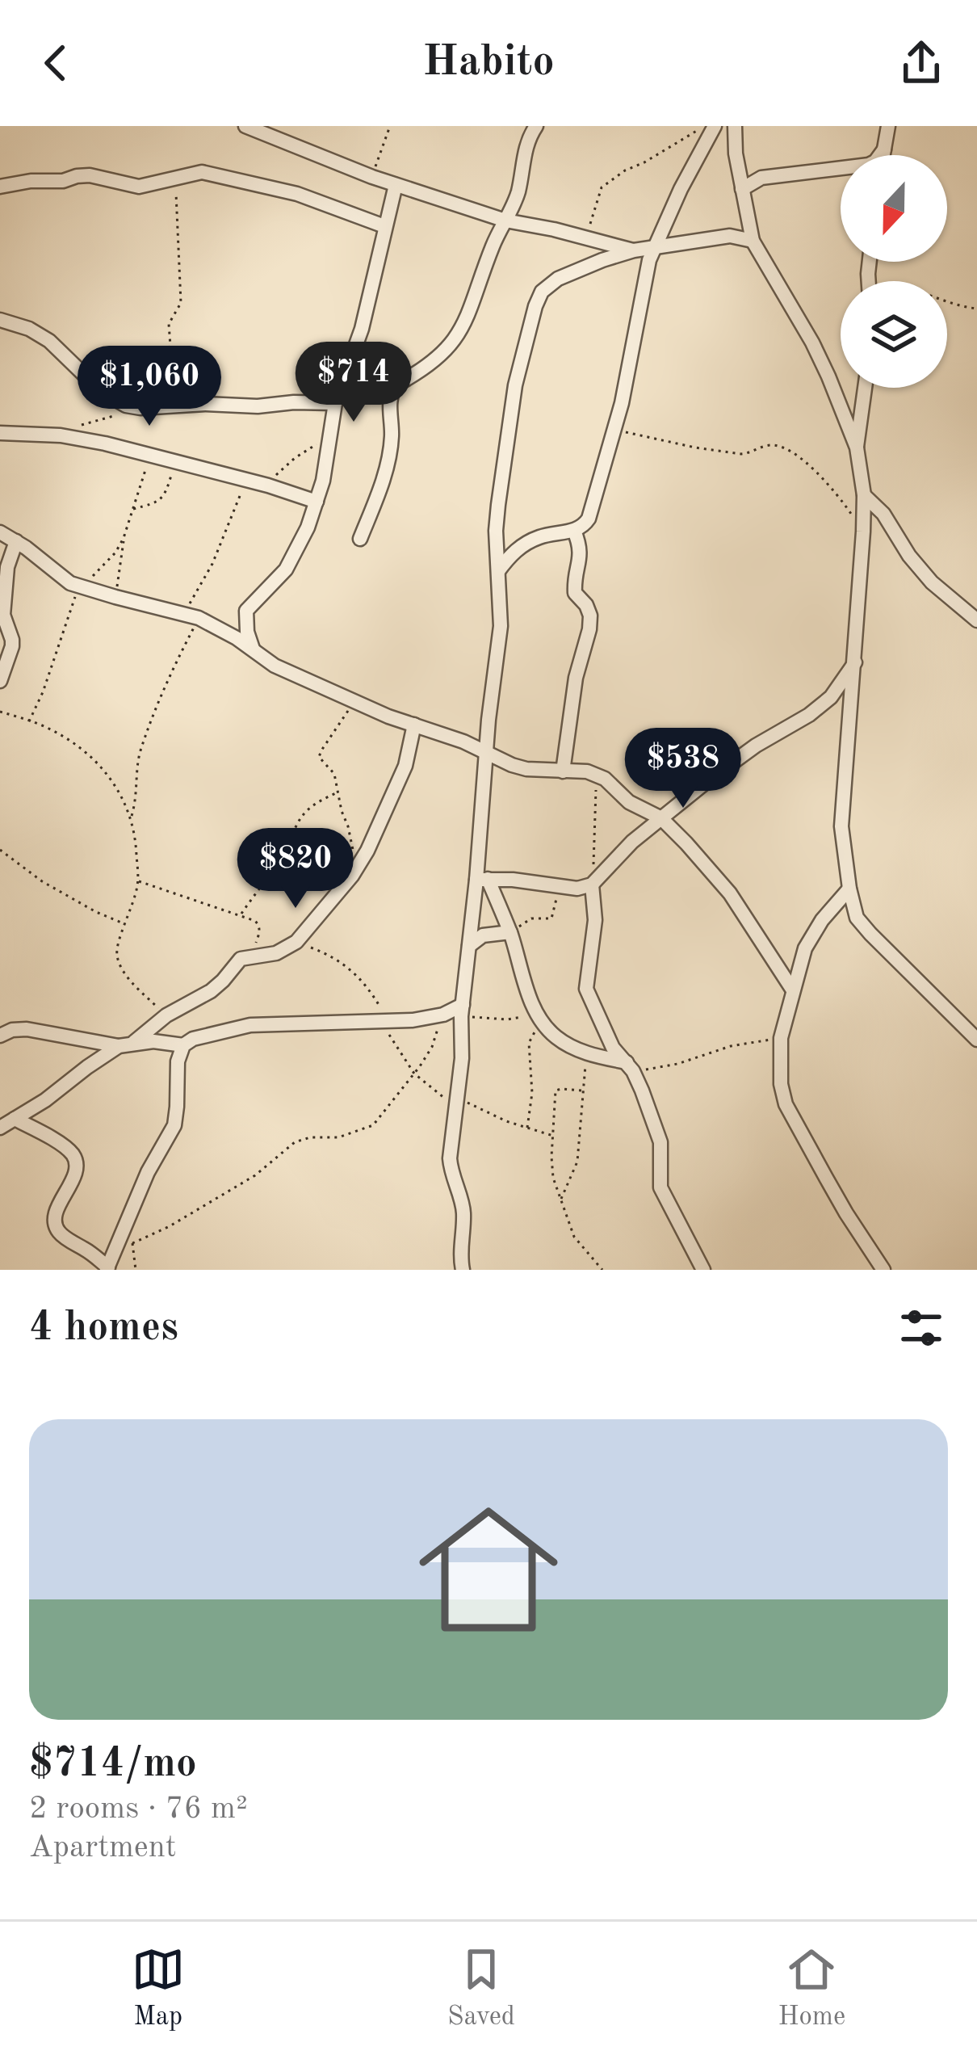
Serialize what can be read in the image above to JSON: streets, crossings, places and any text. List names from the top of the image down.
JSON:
{
  "north": "bottom",
  "page": {
    "header": "Habito",
    "price": [
      "$714",
      "$1,060",
      "$538",
      "$820"
    ],
    "heading": "4 homes",
    "list": [
      {
        "name": "$714/mo",
        "note": "2 rooms · 76 m² · Apartment"
      }
    ],
    "tabs": ["Map", "Saved", "Home"]
  }
}
